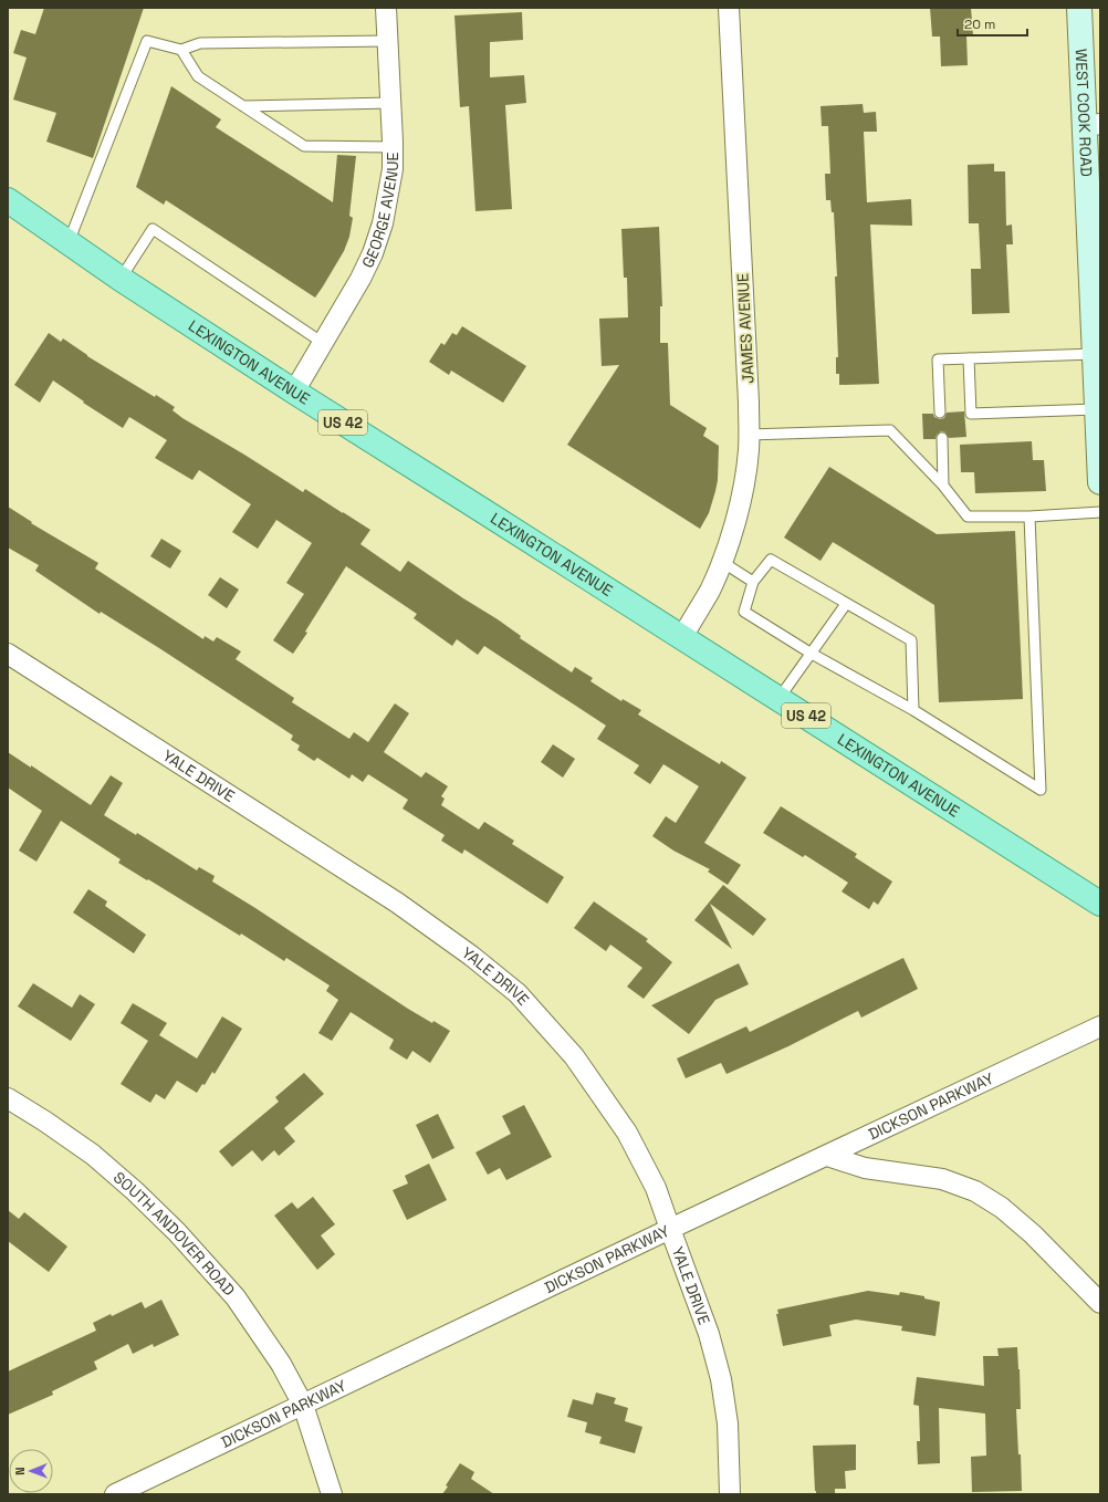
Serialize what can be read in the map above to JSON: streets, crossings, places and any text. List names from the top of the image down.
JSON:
{
  "streets": {
    "main road": ["WEST COOK ROAD", "LEXINGTON AVENUE", "US 42"],
    "street": [
      "GEORGE AVENUE",
      "JAMES AVENUE",
      "YALE DRIVE",
      "DICKSON PARKWAY",
      "SOUTH ANDOVER ROAD"
    ]
  },
  "crossings": [
    ["GEORGE AVENUE", "LEXINGTON AVENUE"],
    ["JAMES AVENUE", "LEXINGTON AVENUE"],
    ["YALE DRIVE", "DICKSON PARKWAY"],
    ["DICKSON PARKWAY", "SOUTH ANDOVER ROAD"]
  ],
  "scale_bar": "20 m",
  "north": "left"
}
